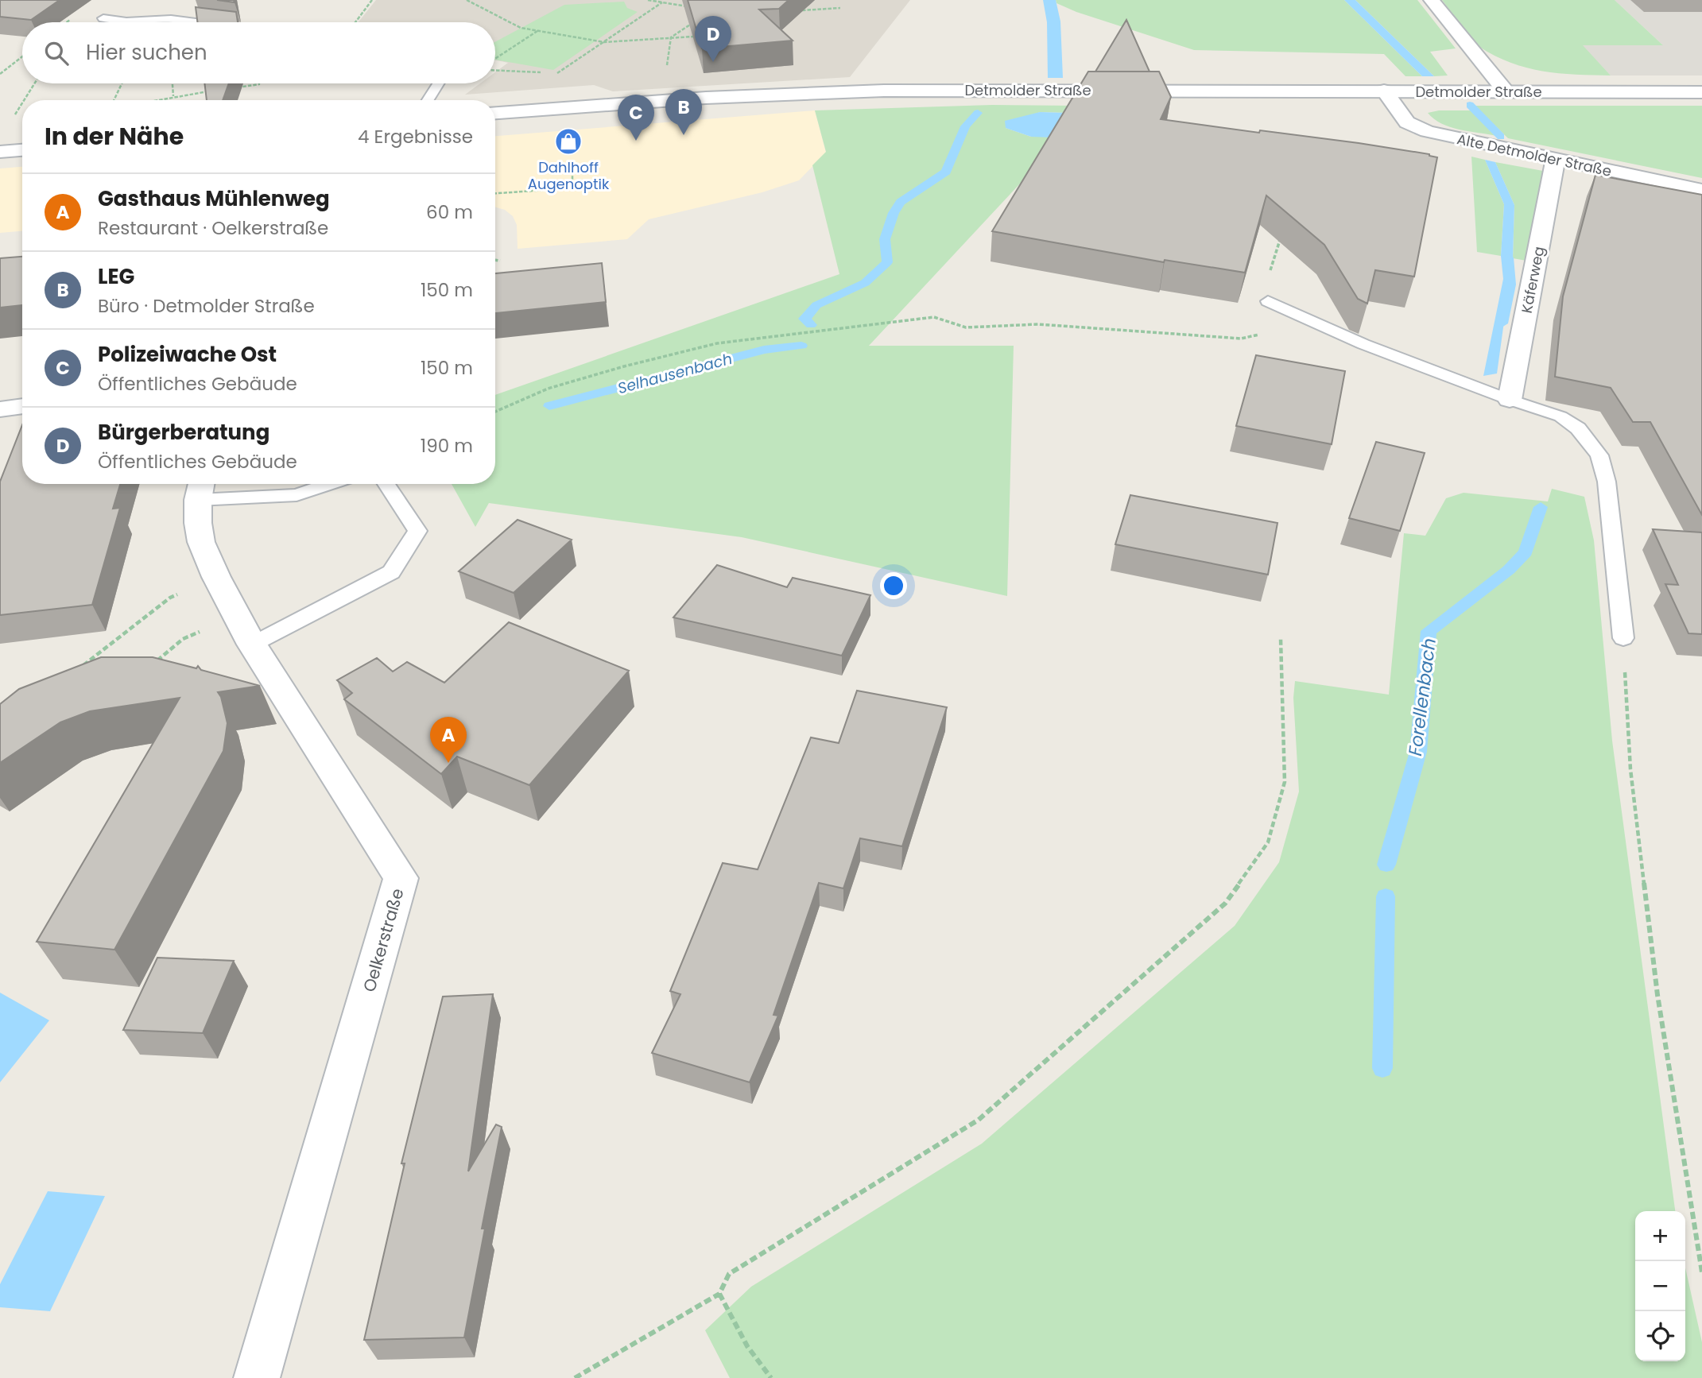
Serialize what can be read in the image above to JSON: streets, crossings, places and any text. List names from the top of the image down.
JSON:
{
  "streets": {
    "street": [
      "Detmolder Straße",
      "Alte Detmolder Straße",
      "Käferweg",
      "Oelkerstraße"
    ]
  },
  "crossings": [
    ["Detmolder Straße", "Alte Detmolder Straße"],
    ["Alte Detmolder Straße", "Käferweg"]
  ],
  "water": ["Selhausenbach", "Forellenbach"],
  "places": {
    "shop": ["Dahlhoff Augenoptik"]
  },
  "page": {
    "pins": [
      "D",
      "B",
      "C",
      "A"
    ],
    "search": "Hier suchen",
    "heading": ["In der Nähe", "4 Ergebnisse"],
    "list": [
      {
        "mark": "A",
        "name": "Gasthaus Mühlenweg",
        "note": "Restaurant · Oelkerstraße",
        "value": "60 m"
      },
      {
        "mark": "B",
        "name": "LEG",
        "note": "Büro · Detmolder Straße",
        "value": "150 m"
      },
      {
        "mark": "C",
        "name": "Polizeiwache Ost",
        "note": "Öffentliches Gebäude",
        "value": "150 m"
      },
      {
        "mark": "D",
        "name": "Bürgerberatung",
        "note": "Öffentliches Gebäude",
        "value": "190 m"
      }
    ],
    "map_buttons": ["+", "−"]
  }
}
